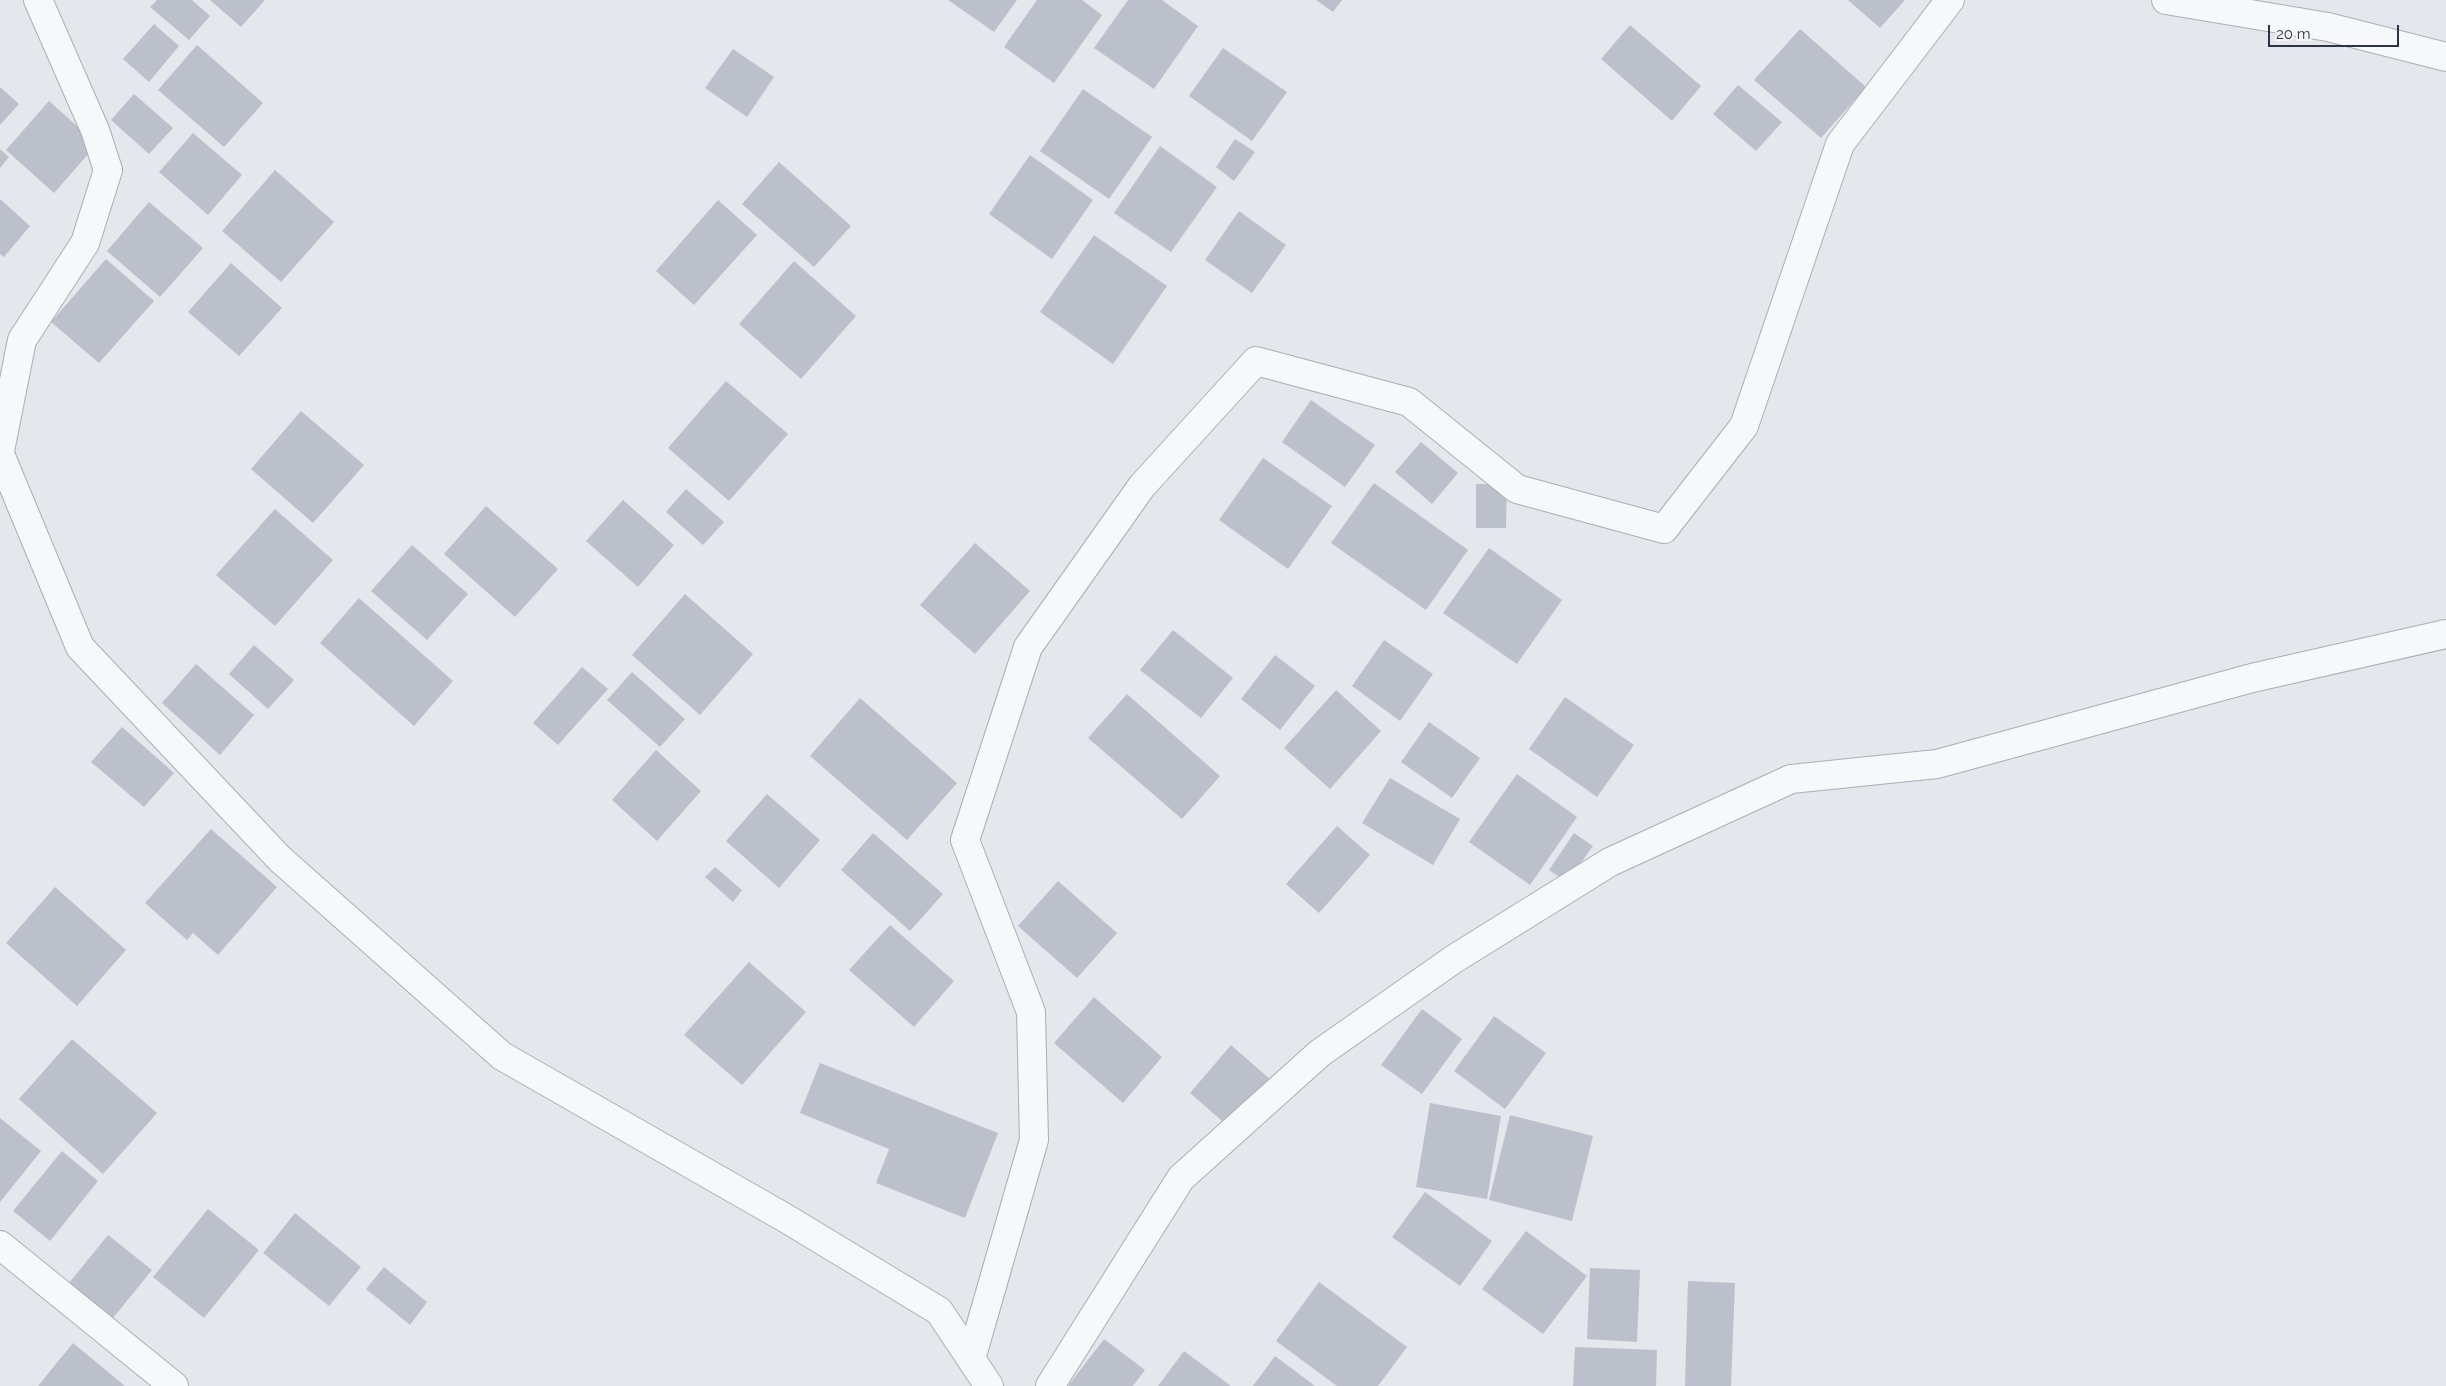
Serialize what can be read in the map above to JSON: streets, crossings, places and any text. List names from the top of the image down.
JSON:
{
  "scale_bar": "20 m"
}
